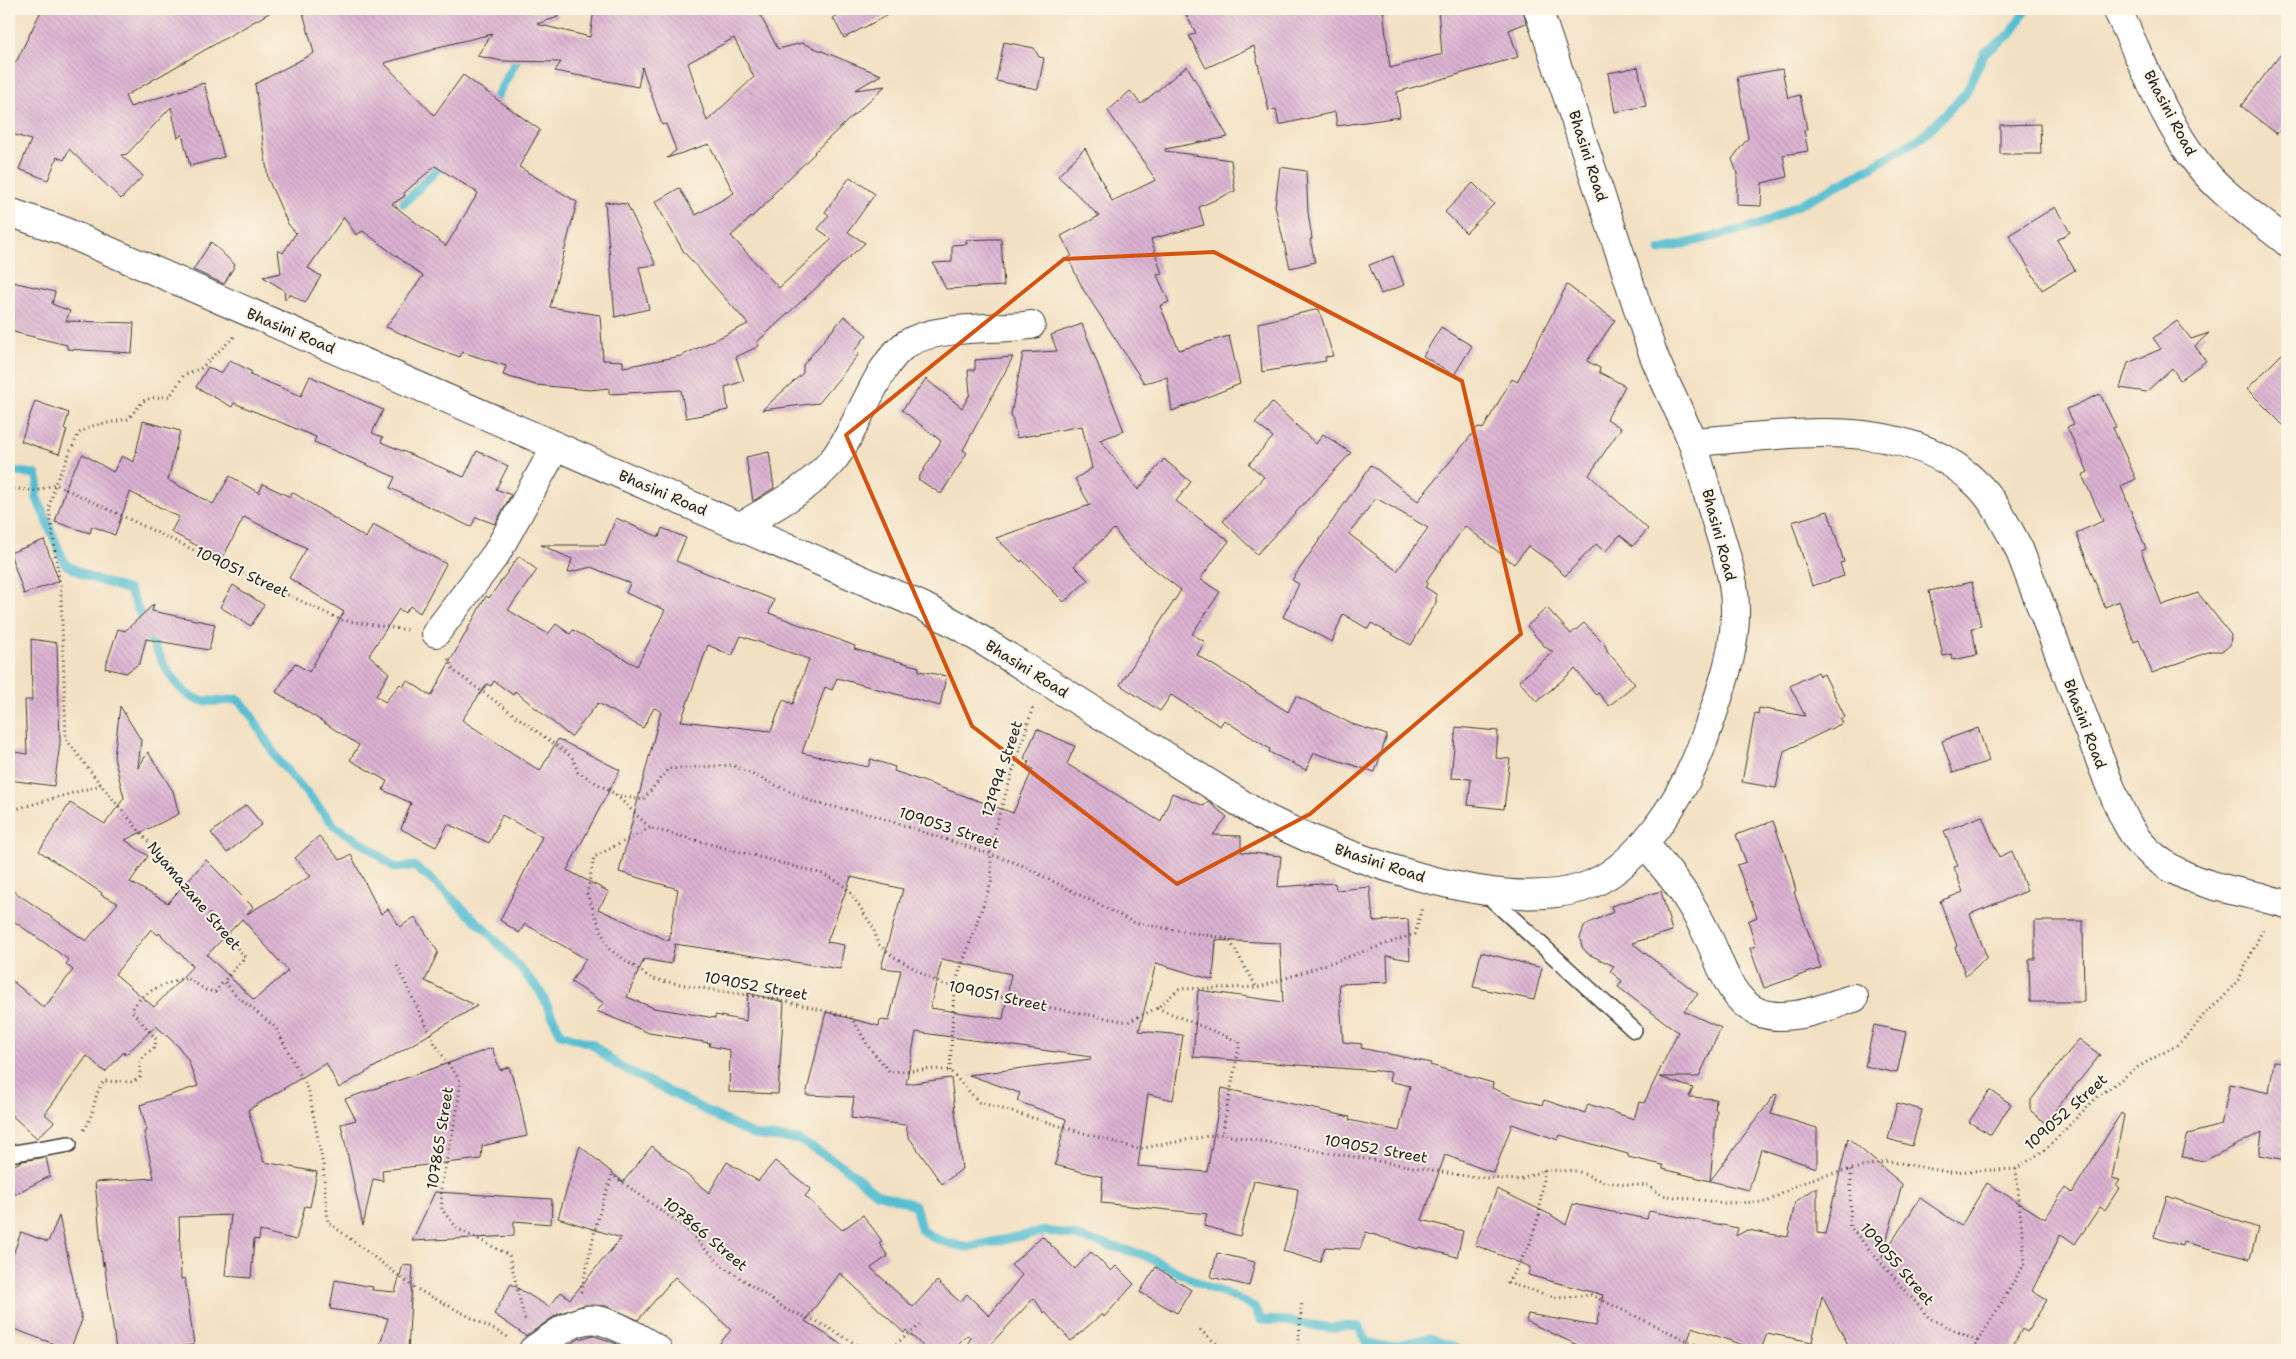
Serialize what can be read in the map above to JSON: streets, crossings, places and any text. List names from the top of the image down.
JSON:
{
  "streets": {
    "street": ["Bhasini Road"],
    "path": [
      "109051 Street",
      "121994 Street",
      "109053 Street",
      "Nyamazane Street",
      "109052 Street",
      "107865 Street",
      "107866 Street",
      "109055 Street"
    ]
  },
  "crossings": [
    ["Bhasini Road", "109051 Street"],
    ["Bhasini Road", "121994 Street"],
    ["Bhasini Road", "Nyamazane Street"],
    ["Bhasini Road", "109052 Street"],
    ["109051 Street", "121994 Street"],
    ["109051 Street", "109053 Street"],
    ["109051 Street", "Nyamazane Street"],
    ["109051 Street", "109052 Street"],
    ["121994 Street", "109053 Street"],
    ["121994 Street", "109052 Street"],
    ["109052 Street", "109055 Street"]
  ]
}
